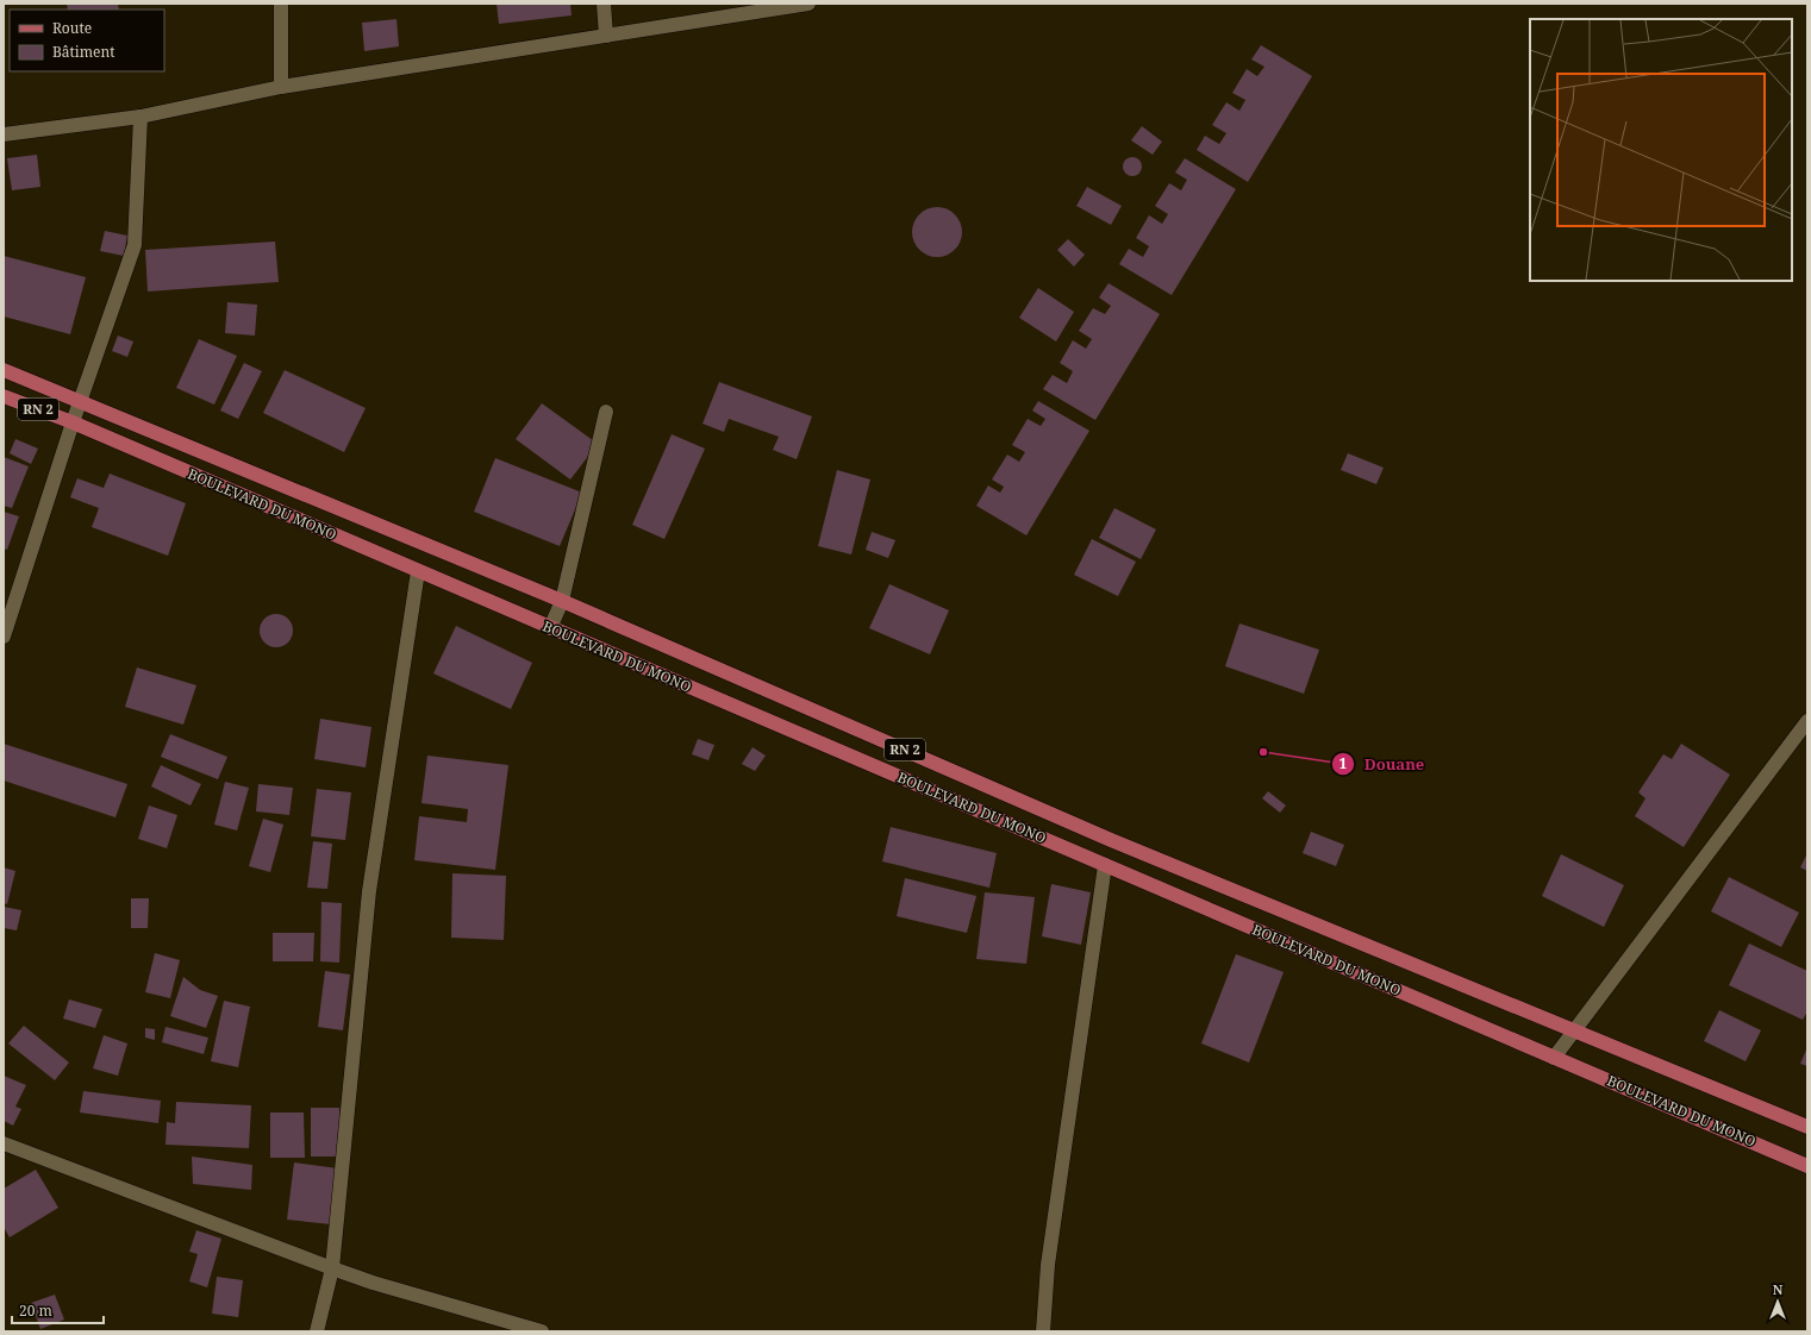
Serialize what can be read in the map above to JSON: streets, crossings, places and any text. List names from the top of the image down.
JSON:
{
  "streets": {
    "main road": ["RN 2", "BOULEVARD DU MONO"]
  },
  "places": ["Douane"],
  "legend": ["Route", "Bâtiment"],
  "scale_bar": "20 m",
  "north": "top"
}
